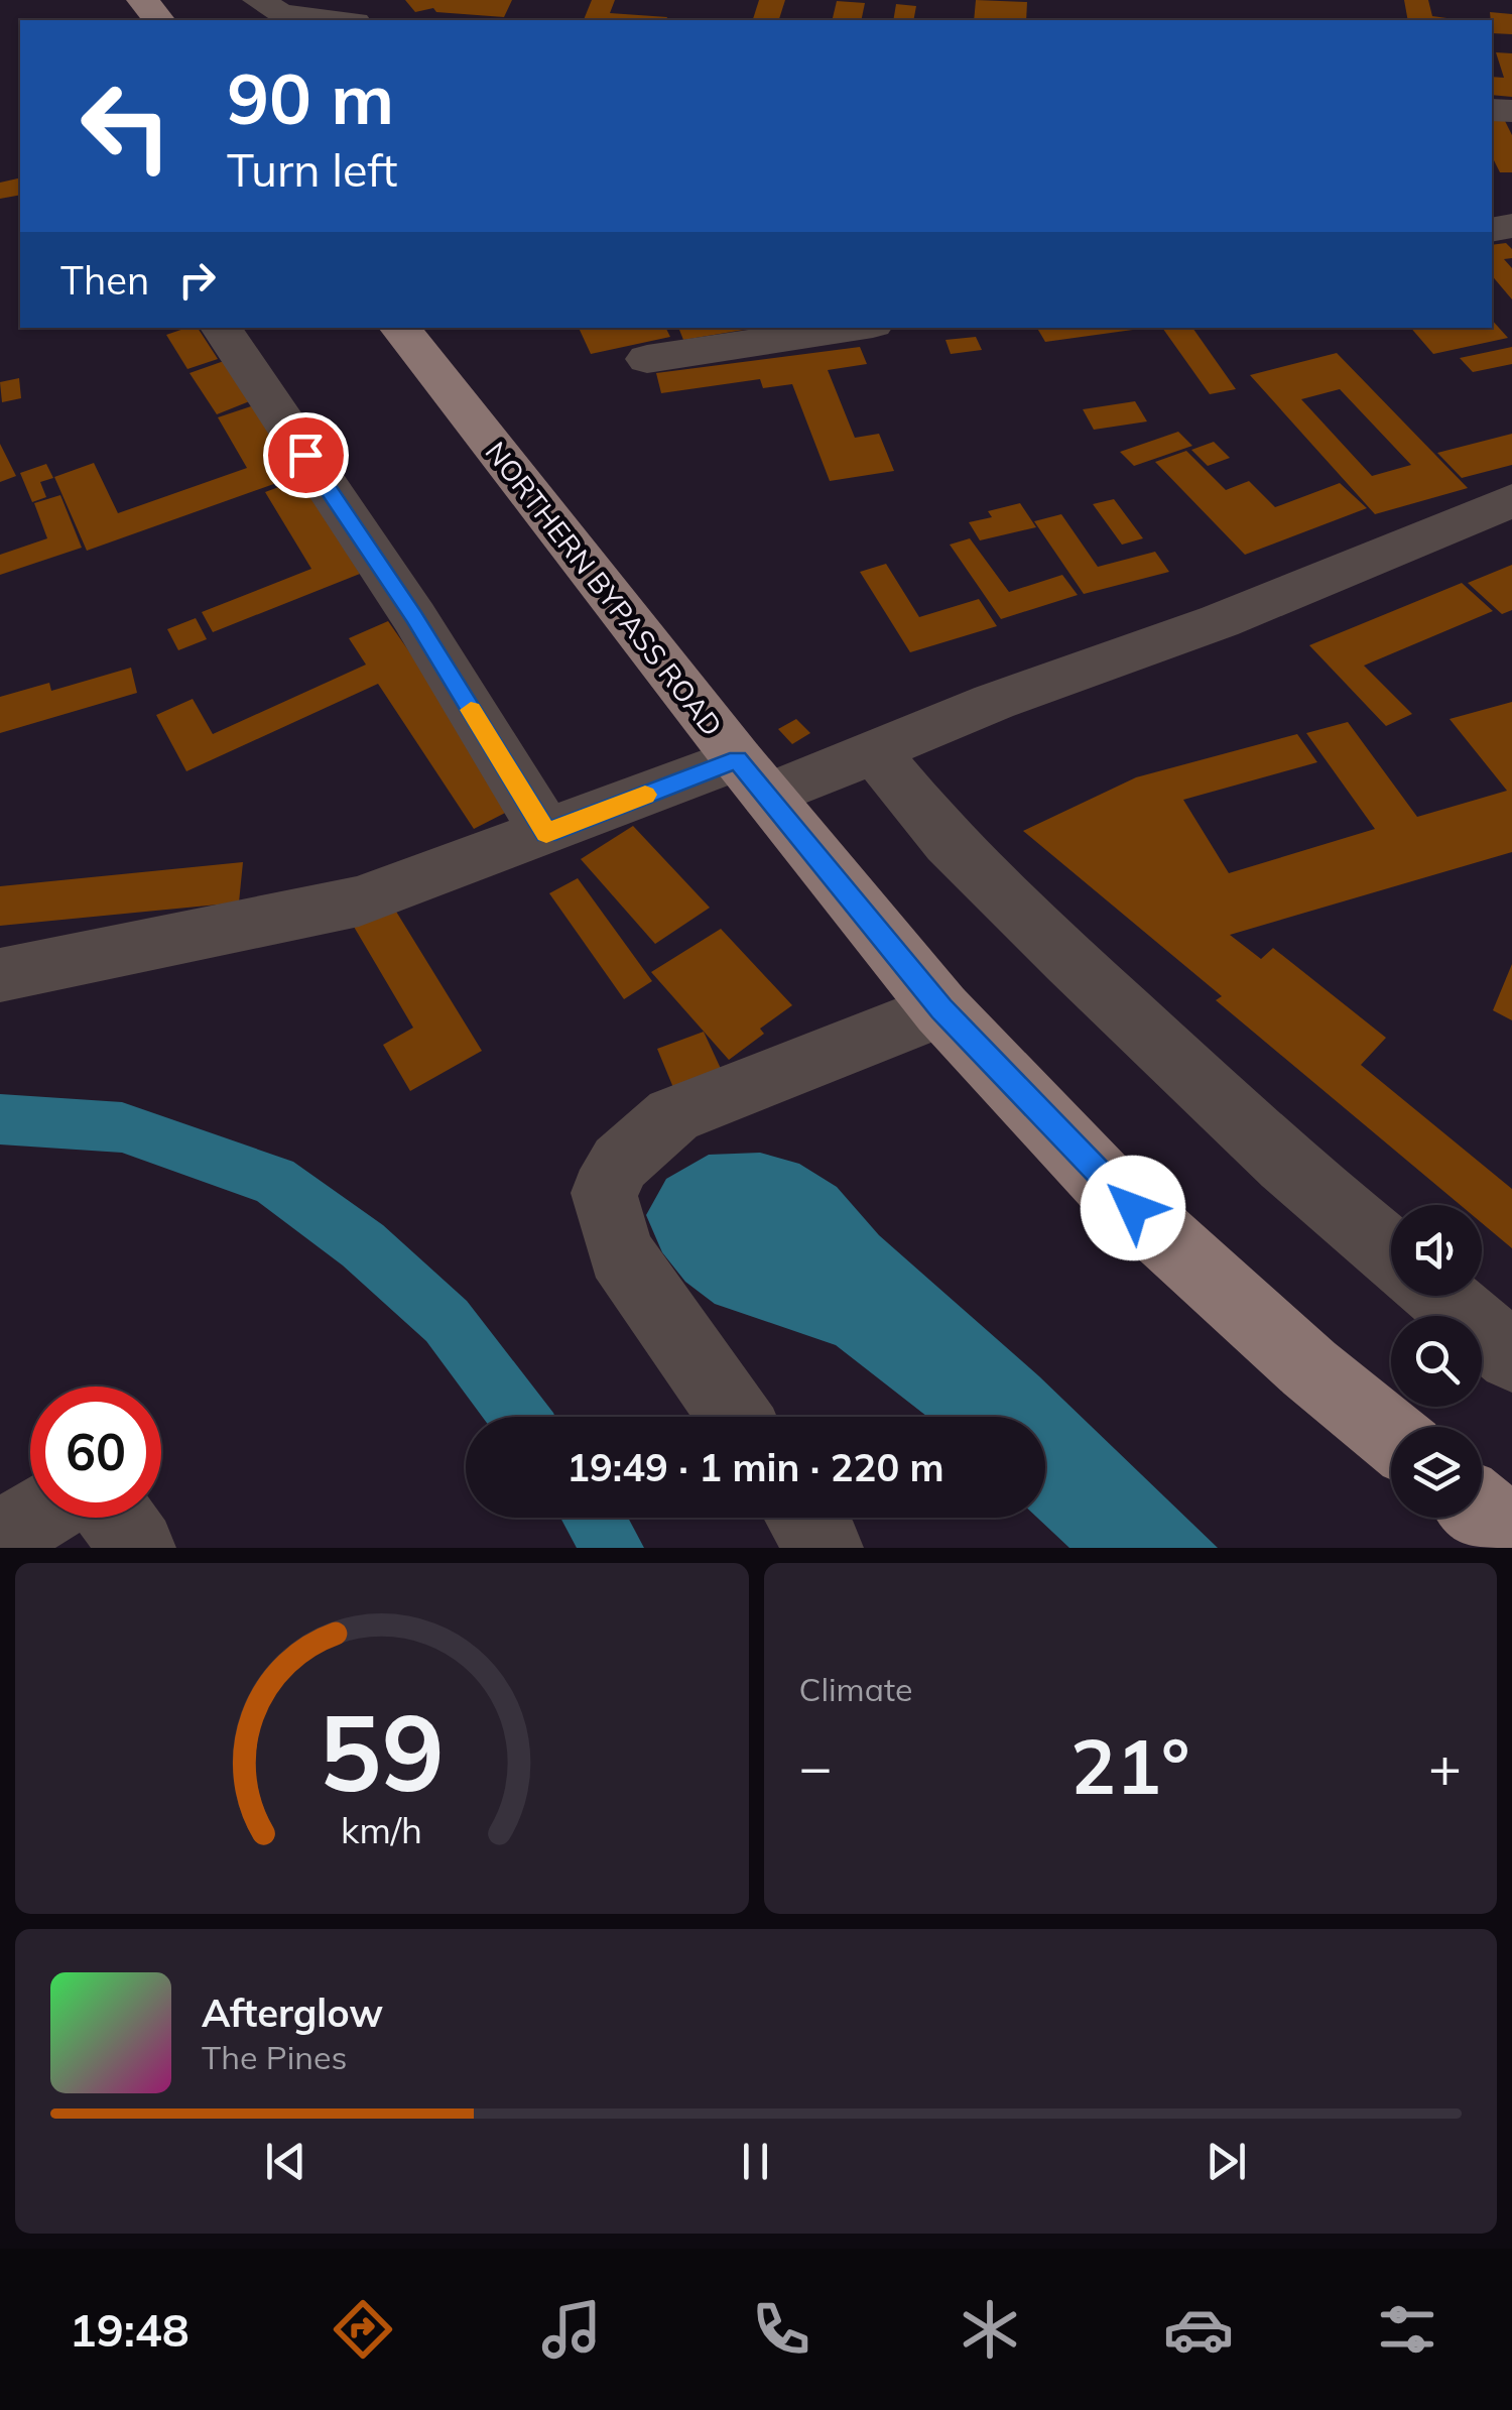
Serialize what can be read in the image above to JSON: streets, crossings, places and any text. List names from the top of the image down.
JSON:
{
  "streets": {
    "main road": ["NORTHERN BYPASS ROAD"]
  },
  "page": {
    "turn": ["90 m", "Turn left"],
    "then": "Then",
    "limit": "60",
    "trip": "19:49 · 1 min · 220 m",
    "tile": "Climate",
    "heat": ["−", "21°", "+"],
    "song": ["Afterglow", "The Pines"],
    "tabs": "19:48",
    "gauge": ["59", "km/h"]
  }
}
